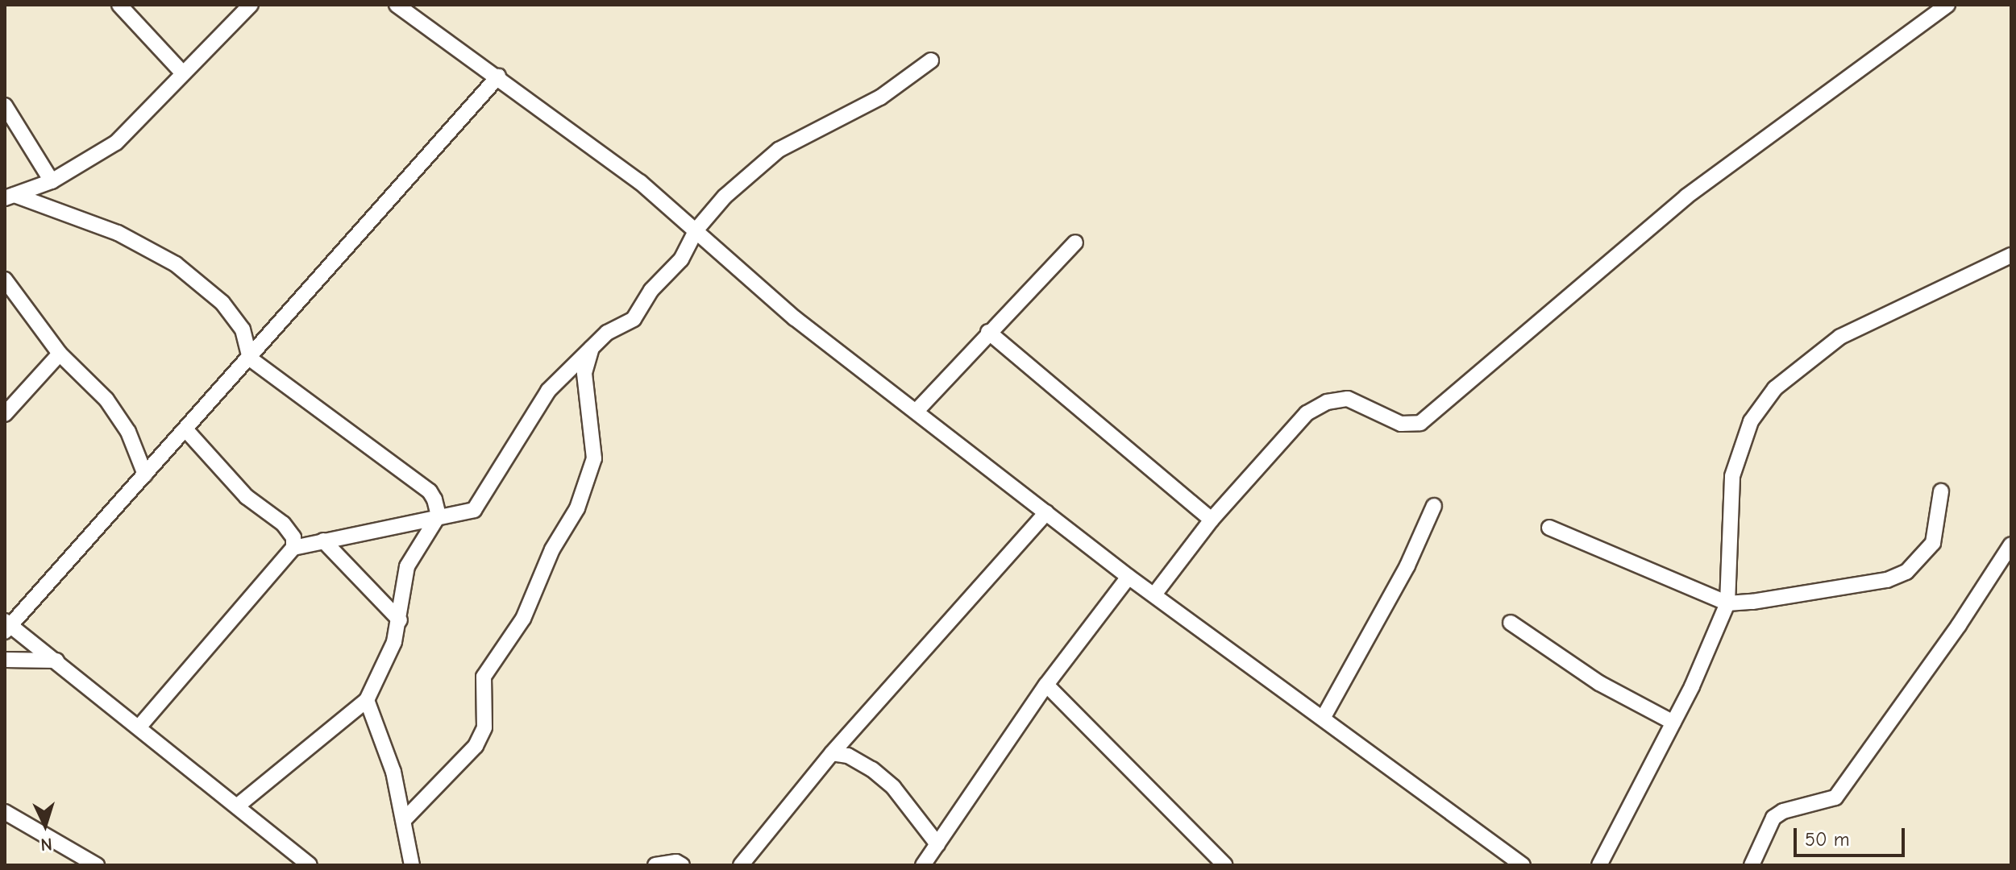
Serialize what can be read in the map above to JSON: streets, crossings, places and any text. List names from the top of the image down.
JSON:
{
  "scale_bar": "50 m",
  "north": "bottom"
}
